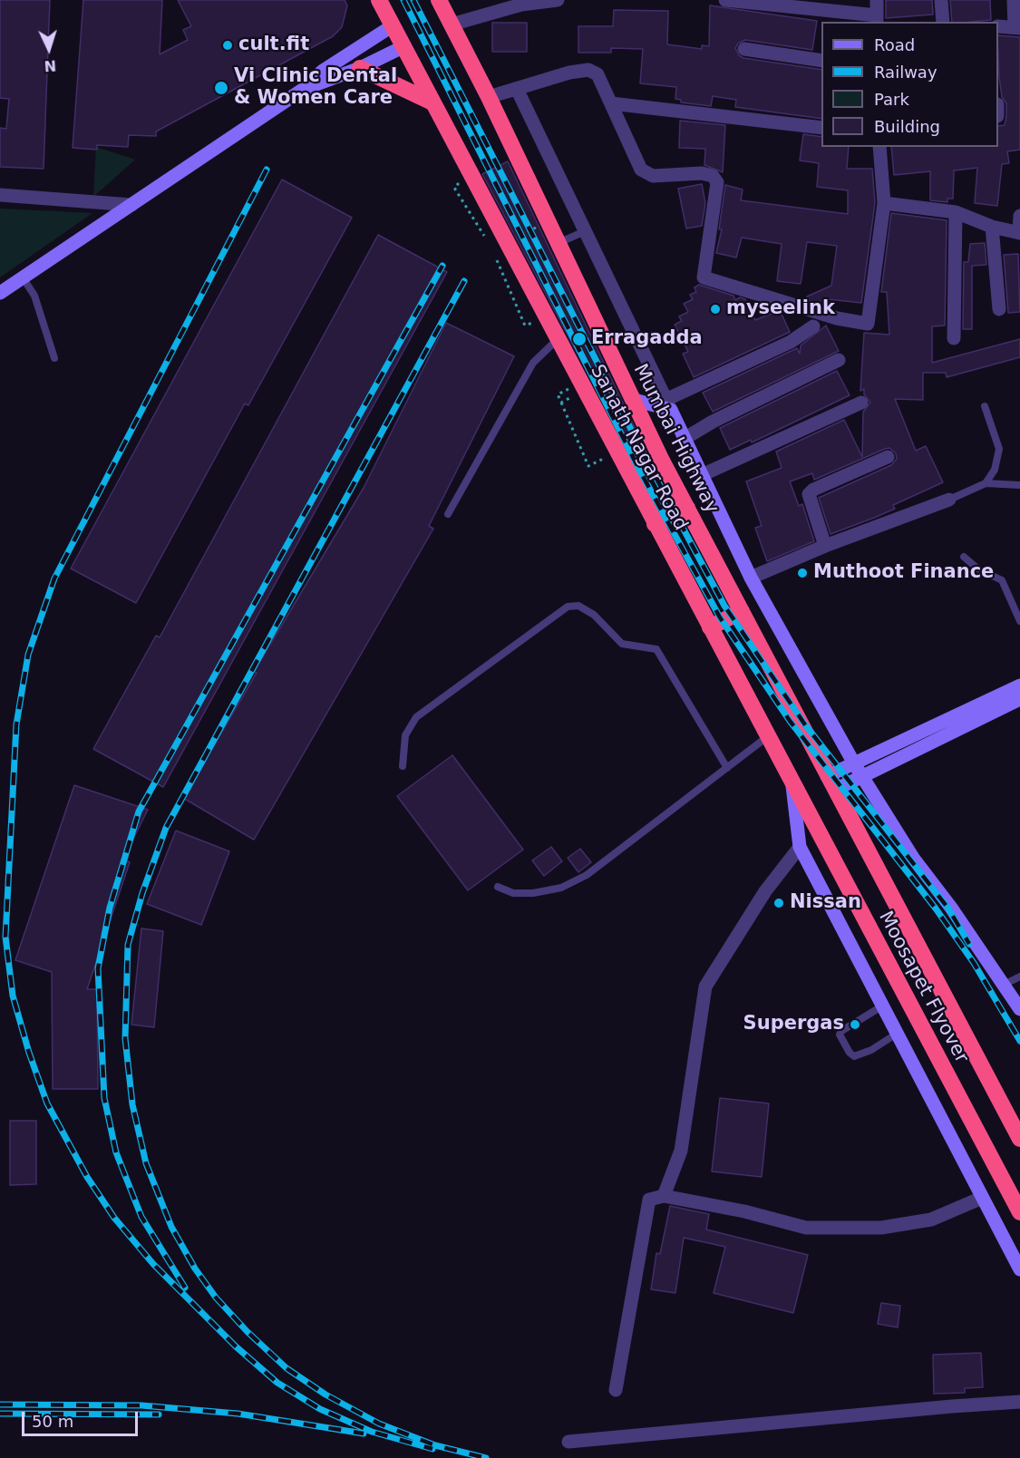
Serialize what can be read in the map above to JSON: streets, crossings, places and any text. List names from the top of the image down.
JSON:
{
  "streets": {
    "highway": ["Mumbai Highway", "Sanath Nagar Road", "Moosapet Flyover"]
  },
  "crossings": [
    ["Mumbai Highway", "Moosapet Flyover"],
    ["Sanath Nagar Road", "Moosapet Flyover"]
  ],
  "places": [
    "cult.fit",
    "Vi Clinic Dental & Women Care",
    "myseelink",
    "Erragadda",
    "Muthoot Finance",
    "Nissan",
    "Supergas"
  ],
  "legend": [
    "Road",
    "Railway",
    "Park",
    "Building"
  ],
  "scale_bar": "50 m",
  "north": "bottom"
}
